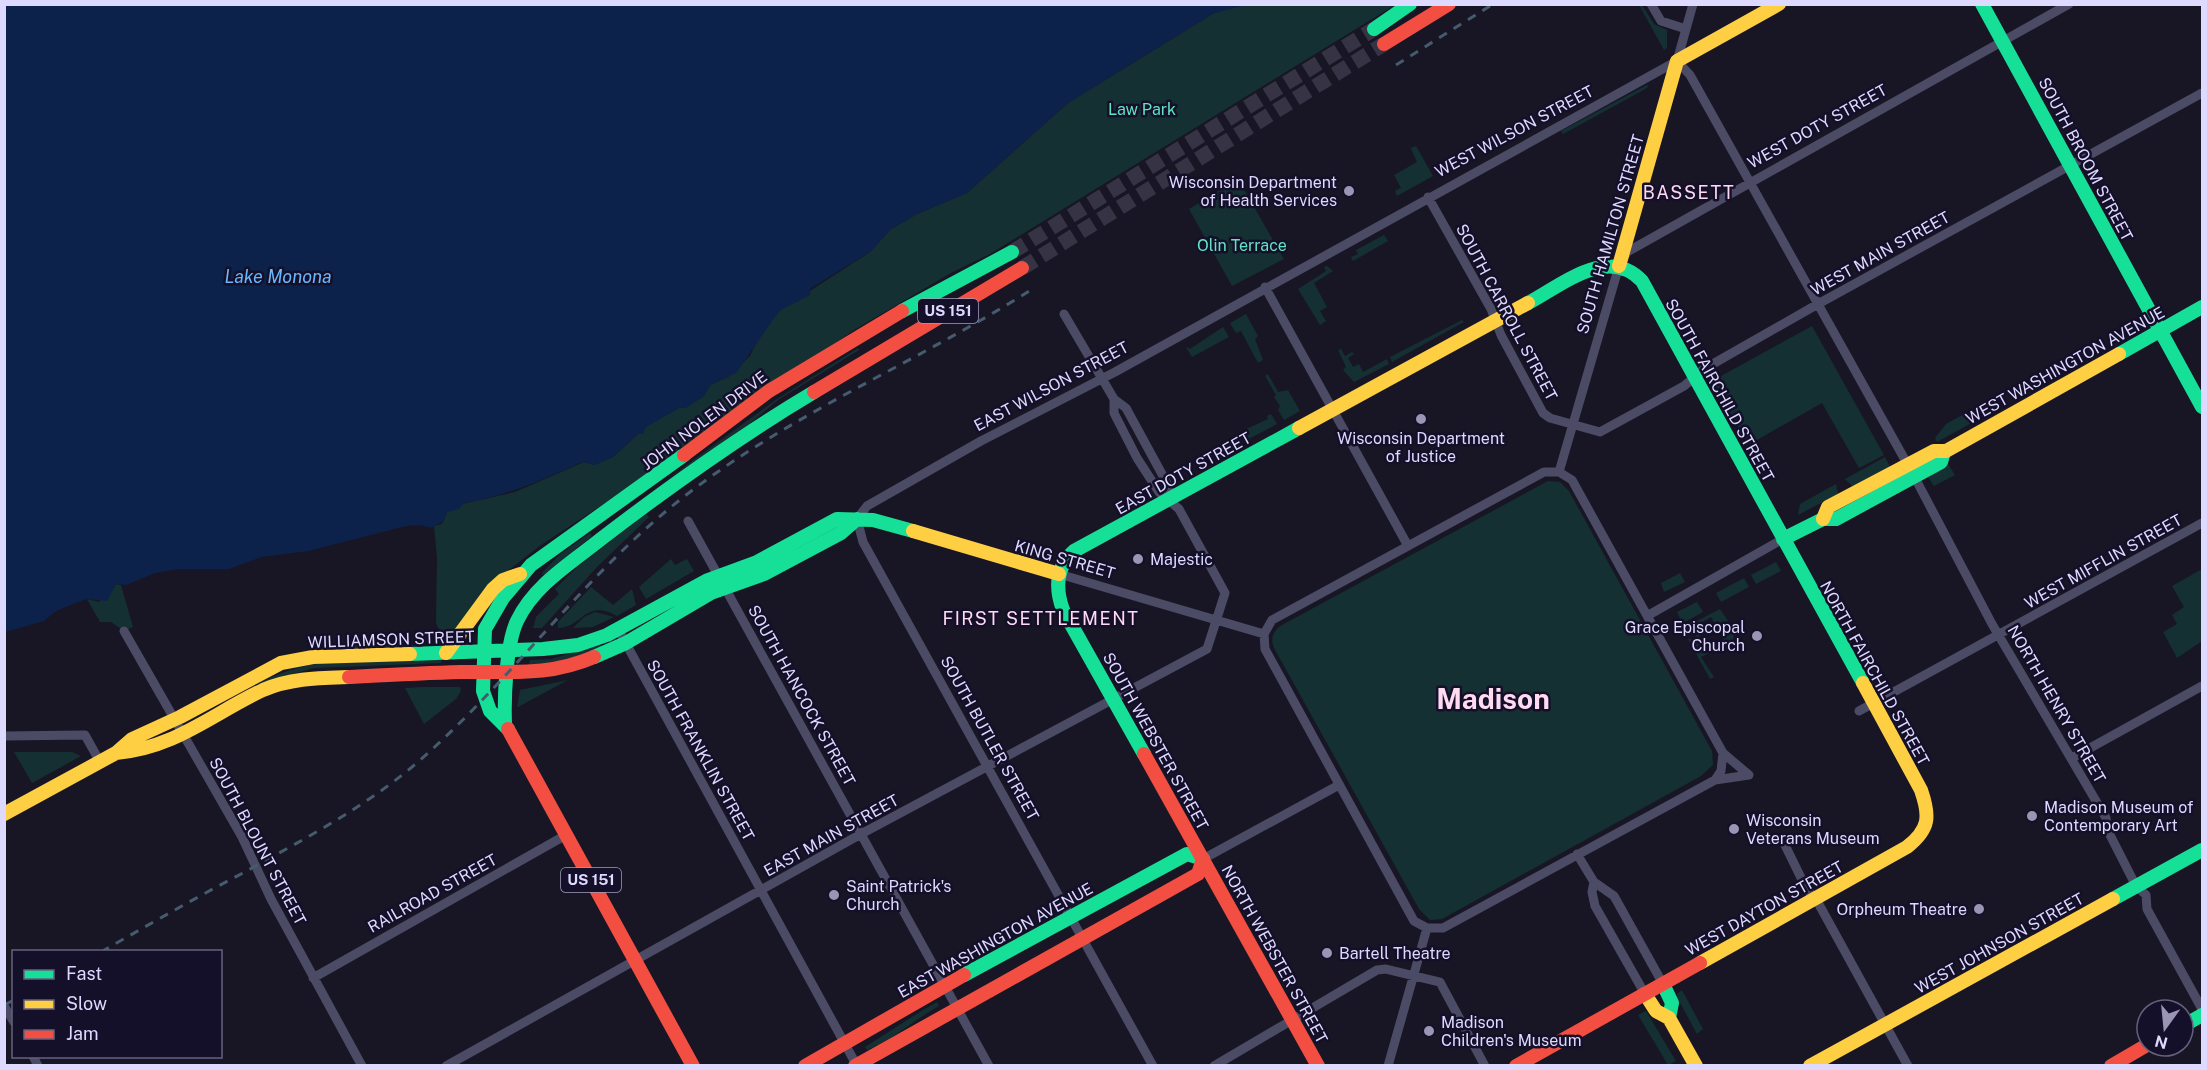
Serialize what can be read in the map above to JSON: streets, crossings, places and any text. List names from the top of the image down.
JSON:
{
  "streets": {
    "street": [
      "WEST DOTY STREET",
      "WEST WILSON STREET",
      "SOUTH BROOM STREET",
      "SOUTH HAMILTON STREET",
      "WEST MAIN STREET",
      "US 151",
      "SOUTH CARROLL STREET",
      "WEST WASHINGTON AVENUE",
      "EAST WILSON STREET",
      "SOUTH FAIRCHILD STREET",
      "JOHN NOLEN DRIVE",
      "EAST DOTY STREET",
      "KING STREET",
      "WEST MIFFLIN STREET",
      "WILLIAMSON STREET",
      "NORTH FAIRCHILD STREET",
      "SOUTH HANCOCK STREET",
      "NORTH HENRY STREET",
      "SOUTH BUTLER STREET",
      "SOUTH WEBSTER STREET",
      "SOUTH FRANKLIN STREET",
      "EAST MAIN STREET",
      "SOUTH BLOUNT STREET",
      "RAILROAD STREET",
      "WEST DAYTON STREET",
      "EAST WASHINGTON AVENUE",
      "WEST JOHNSON STREET",
      "NORTH WEBSTER STREET"
    ]
  },
  "crossings": [
    ["WEST DOTY STREET", "SOUTH BROOM STREET"],
    ["WEST DOTY STREET", "SOUTH HAMILTON STREET"],
    ["WEST DOTY STREET", "SOUTH FAIRCHILD STREET"],
    ["WEST DOTY STREET", "NORTH HENRY STREET"],
    ["WEST WILSON STREET", "SOUTH HAMILTON STREET"],
    ["WEST WILSON STREET", "SOUTH CARROLL STREET"],
    ["WEST WILSON STREET", "EAST WILSON STREET"],
    ["WEST WILSON STREET", "NORTH HENRY STREET"],
    ["SOUTH BROOM STREET", "WEST MAIN STREET"],
    ["SOUTH BROOM STREET", "WEST WASHINGTON AVENUE"],
    ["SOUTH HAMILTON STREET", "WEST MAIN STREET"],
    ["SOUTH HAMILTON STREET", "SOUTH CARROLL STREET"],
    ["SOUTH HAMILTON STREET", "SOUTH FAIRCHILD STREET"],
    ["SOUTH HAMILTON STREET", "NORTH HENRY STREET"],
    ["WEST MAIN STREET", "SOUTH CARROLL STREET"],
    ["WEST MAIN STREET", "SOUTH FAIRCHILD STREET"],
    ["WEST MAIN STREET", "NORTH HENRY STREET"],
    ["US 151", "EAST WILSON STREET"],
    ["US 151", "JOHN NOLEN DRIVE"],
    ["US 151", "WILLIAMSON STREET"],
    ["US 151", "EAST MAIN STREET"],
    ["US 151", "RAILROAD STREET"],
    ["WEST WASHINGTON AVENUE", "SOUTH FAIRCHILD STREET"],
    ["WEST WASHINGTON AVENUE", "NORTH FAIRCHILD STREET"],
    ["WEST WASHINGTON AVENUE", "NORTH HENRY STREET"],
    ["EAST WILSON STREET", "JOHN NOLEN DRIVE"],
    ["EAST WILSON STREET", "KING STREET"],
    ["EAST WILSON STREET", "WILLIAMSON STREET"],
    ["EAST WILSON STREET", "SOUTH HANCOCK STREET"],
    ["EAST WILSON STREET", "SOUTH BUTLER STREET"],
    ["EAST WILSON STREET", "SOUTH FRANKLIN STREET"],
    ["SOUTH FAIRCHILD STREET", "NORTH FAIRCHILD STREET"],
    ["JOHN NOLEN DRIVE", "WILLIAMSON STREET"],
    ["EAST DOTY STREET", "KING STREET"],
    ["EAST DOTY STREET", "SOUTH WEBSTER STREET"],
    ["EAST DOTY STREET", "EAST MAIN STREET"],
    ["KING STREET", "SOUTH BUTLER STREET"],
    ["KING STREET", "SOUTH WEBSTER STREET"],
    ["KING STREET", "EAST MAIN STREET"],
    ["WEST MIFFLIN STREET", "NORTH FAIRCHILD STREET"],
    ["WEST MIFFLIN STREET", "NORTH HENRY STREET"],
    ["WILLIAMSON STREET", "SOUTH BLOUNT STREET"],
    ["NORTH FAIRCHILD STREET", "WEST DAYTON STREET"],
    ["SOUTH HANCOCK STREET", "EAST MAIN STREET"],
    ["SOUTH HANCOCK STREET", "EAST WASHINGTON AVENUE"],
    ["NORTH HENRY STREET", "WEST JOHNSON STREET"],
    ["SOUTH BUTLER STREET", "EAST MAIN STREET"],
    ["SOUTH BUTLER STREET", "EAST WASHINGTON AVENUE"],
    ["SOUTH WEBSTER STREET", "EAST MAIN STREET"],
    ["SOUTH WEBSTER STREET", "EAST WASHINGTON AVENUE"],
    ["SOUTH WEBSTER STREET", "NORTH WEBSTER STREET"],
    ["SOUTH FRANKLIN STREET", "EAST MAIN STREET"],
    ["SOUTH FRANKLIN STREET", "EAST WASHINGTON AVENUE"],
    ["SOUTH BLOUNT STREET", "RAILROAD STREET"],
    ["EAST WASHINGTON AVENUE", "NORTH WEBSTER STREET"]
  ],
  "districts": ["BASSETT", "FIRST SETTLEMENT", "Madison"],
  "water": ["Lake Monona"],
  "parks": ["Law Park", "Olin Terrace"],
  "places": [
    "Wisconsin Department of Health Services",
    "Wisconsin Department of Justice",
    "Majestic",
    "Grace Episcopal Church",
    "Madison Museum of Contemporary Art",
    "Wisconsin Veterans Museum",
    "Saint Patrick's Church",
    "Orpheum Theatre",
    "Bartell Theatre",
    "Madison Children's Museum"
  ],
  "legend": ["Fast", "Slow", "Jam"],
  "north": "bottom"
}
